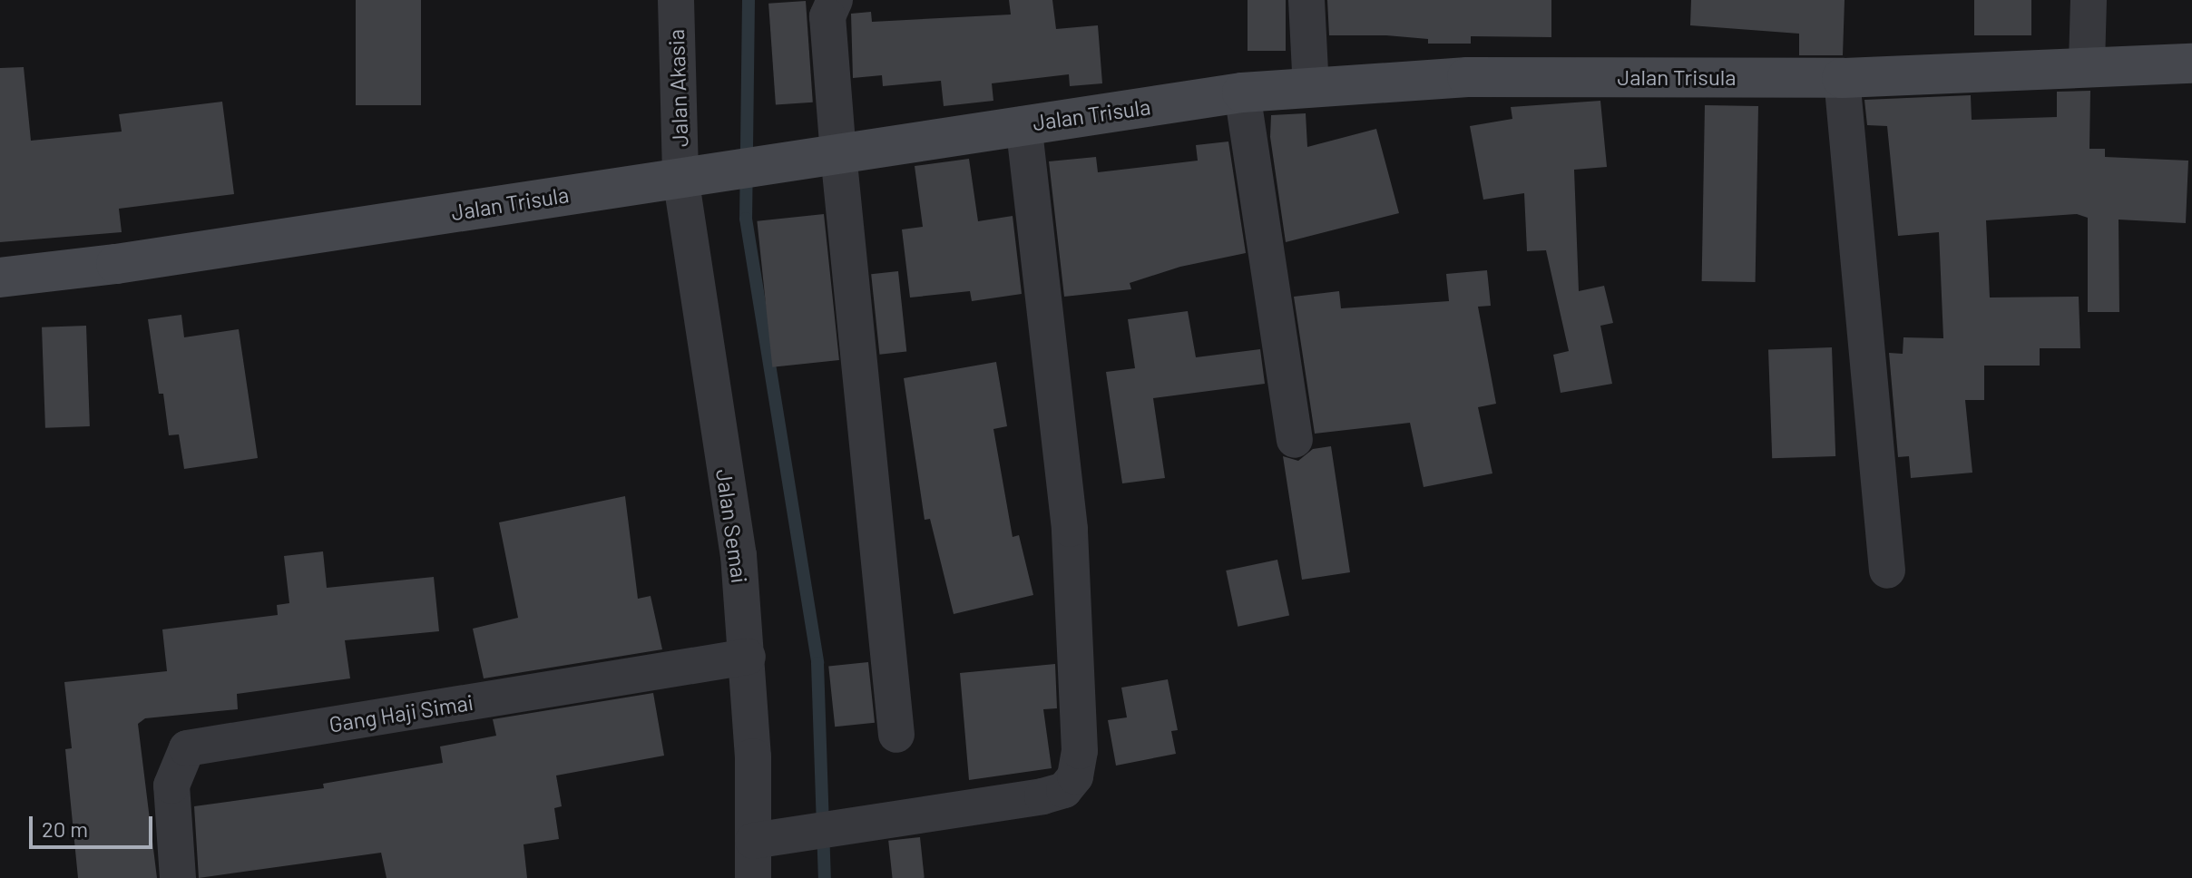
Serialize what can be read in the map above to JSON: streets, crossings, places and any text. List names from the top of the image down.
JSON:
{
  "streets": {
    "street": [
      "Jalan Trisula",
      "Jalan Akasia",
      "Jalan Semai",
      "Gang Haji Simai"
    ]
  },
  "crossings": [
    ["Jalan Trisula", "Jalan Akasia"],
    ["Jalan Trisula", "Jalan Semai"],
    ["Jalan Akasia", "Jalan Semai"],
    ["Jalan Semai", "Gang Haji Simai"]
  ],
  "scale_bar": "20 m"
}
